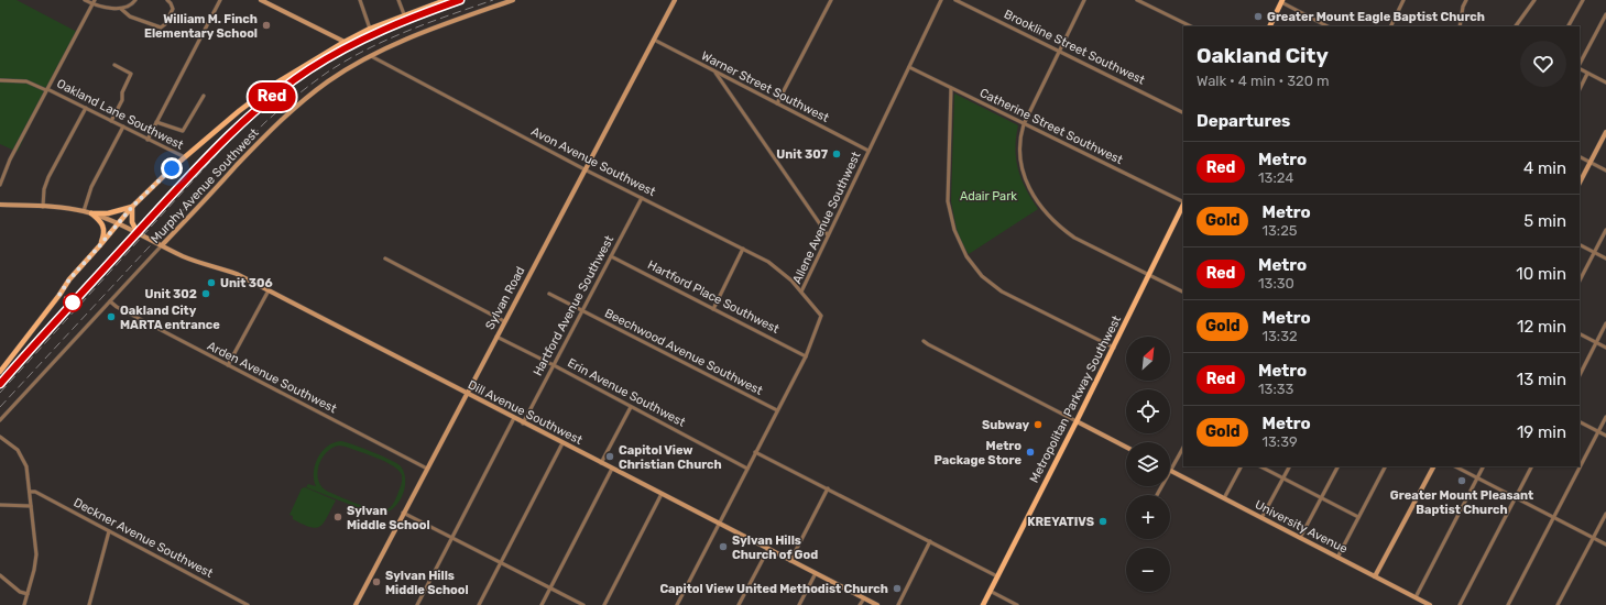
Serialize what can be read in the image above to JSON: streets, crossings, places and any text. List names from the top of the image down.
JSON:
{
  "streets": {
    "main road": [
      "Murphy Avenue Southwest",
      "Sylvan Road",
      "Metropolitan Parkway Southwest",
      "Dill Avenue Southwest",
      "University Avenue"
    ],
    "street": [
      "Brookline Street Southwest",
      "Warner Street Southwest",
      "Oakland Lane Southwest",
      "Catherine Street Southwest",
      "Avon Avenue Southwest",
      "Allene Avenue Southwest",
      "Hartford Place Southwest",
      "Hartford Avenue Southwest",
      "Beechwood Avenue Southwest",
      "Arden Avenue Southwest",
      "Erin Avenue Southwest",
      "Deckner Avenue Southwest"
    ]
  },
  "crossings": [
    ["Warner Street Southwest", "Allene Avenue Southwest"],
    ["Warner Street Southwest", "Sylvan Road"],
    ["Catherine Street Southwest", "Allene Avenue Southwest"],
    ["Avon Avenue Southwest", "Murphy Avenue Southwest"],
    ["Avon Avenue Southwest", "Allene Avenue Southwest"],
    ["Avon Avenue Southwest", "Sylvan Road"],
    ["Avon Avenue Southwest", "Hartford Avenue Southwest"],
    ["Murphy Avenue Southwest", "Arden Avenue Southwest"],
    ["Murphy Avenue Southwest", "Dill Avenue Southwest"],
    ["Allene Avenue Southwest", "Hartford Place Southwest"],
    ["Allene Avenue Southwest", "Beechwood Avenue Southwest"],
    ["Allene Avenue Southwest", "Erin Avenue Southwest"],
    ["Allene Avenue Southwest", "Dill Avenue Southwest"],
    ["Hartford Place Southwest", "Hartford Avenue Southwest"],
    ["Sylvan Road", "Arden Avenue Southwest"],
    ["Sylvan Road", "Erin Avenue Southwest"],
    ["Sylvan Road", "Dill Avenue Southwest"],
    ["Hartford Avenue Southwest", "Beechwood Avenue Southwest"],
    ["Hartford Avenue Southwest", "Erin Avenue Southwest"],
    ["Hartford Avenue Southwest", "Dill Avenue Southwest"]
  ],
  "parks": ["Adair Park"],
  "places": [
    "Greater Mount Eagle Baptist Church",
    "William M. Finch Elementary School",
    "Unit 307",
    "Unit 306",
    "Unit 302",
    "Oakland City MARTA entrance",
    "Subway",
    "Metro Package Store",
    "Capitol View Christian Church",
    "Greater Mount Pleasant Baptist Church",
    "Sylvan Middle School",
    "KREYATIVS",
    "Sylvan Hills Church of God",
    "Sylvan Hills Middle School",
    "Capitol View United Methodist Church"
  ],
  "lines": ["metro line Red"],
  "north": "top right",
  "page": {
    "on_map": "Red",
    "heading": [
      ["Oakland City", "Walk · 4 min · 320 m"],
      "Departures"
    ],
    "list": [
      {
        "mark": "Red",
        "name": "Metro",
        "note": "13:24",
        "value": "4 min"
      },
      {
        "mark": "Gold",
        "name": "Metro",
        "note": "13:25",
        "value": "5 min"
      },
      {
        "mark": "Red",
        "name": "Metro",
        "note": "13:30",
        "value": "10 min"
      },
      {
        "mark": "Gold",
        "name": "Metro",
        "note": "13:32",
        "value": "12 min"
      },
      {
        "mark": "Red",
        "name": "Metro",
        "note": "13:33",
        "value": "13 min"
      },
      {
        "mark": "Gold",
        "name": "Metro",
        "note": "13:39",
        "value": "19 min"
      }
    ],
    "map_buttons": ["+", "−"]
  }
}
